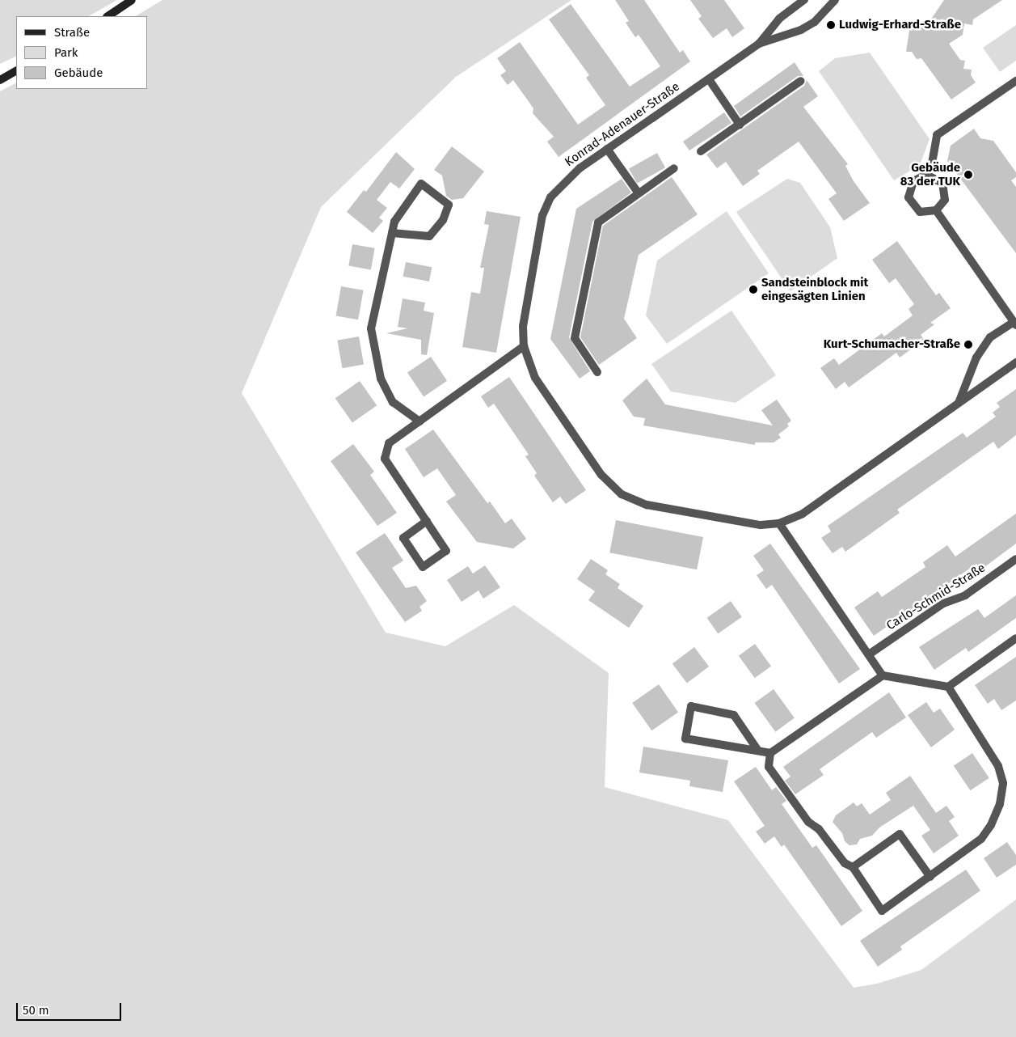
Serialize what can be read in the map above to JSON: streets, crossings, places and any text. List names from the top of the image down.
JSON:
{
  "streets": {
    "street": ["Konrad-Adenauer-Straße", "Carlo-Schmid-Straße"]
  },
  "places": [
    "Ludwig-Erhard-Straße",
    "Gebäude 83 der TUK",
    "Sandsteinblock mit eingesägten Linien",
    "Kurt-Schumacher-Straße"
  ],
  "legend": ["Straße", "Park", "Gebäude"],
  "scale_bar": "50 m"
}
